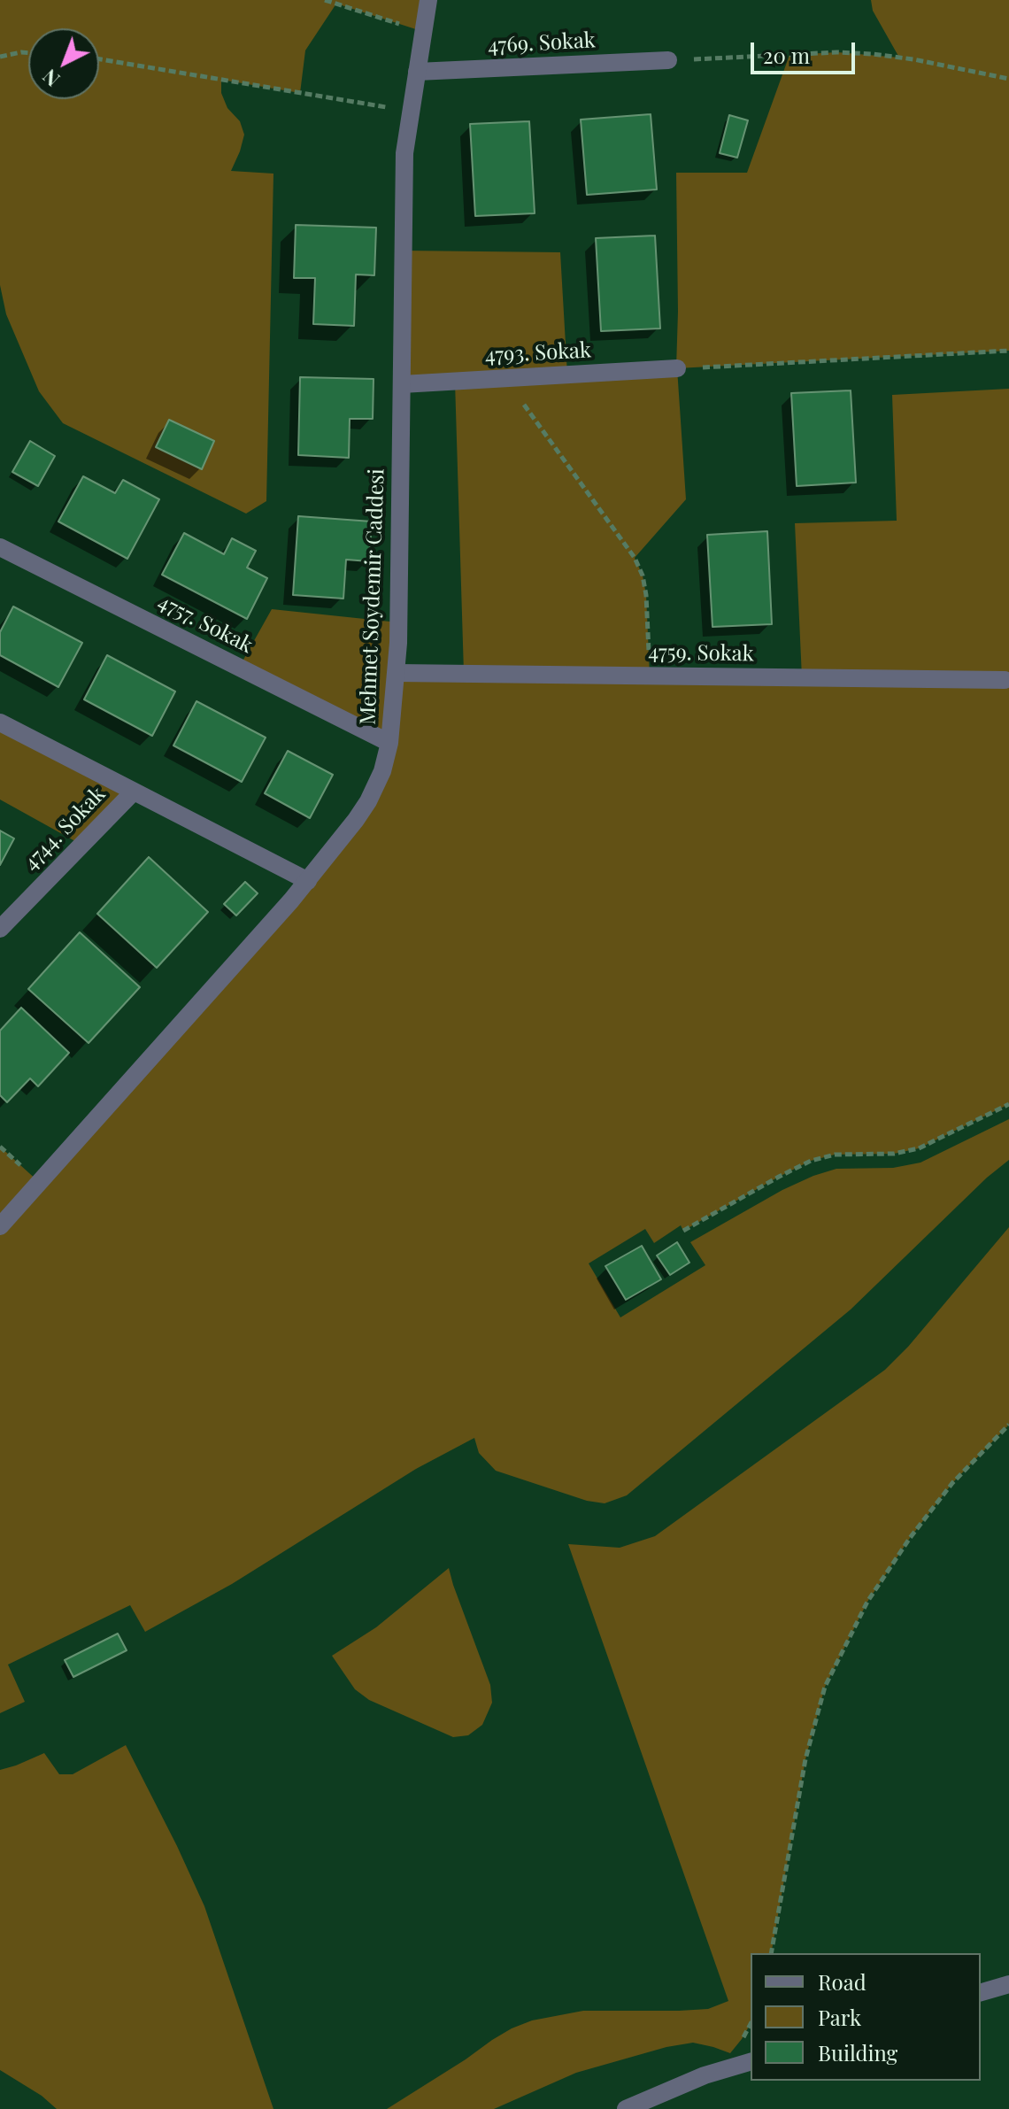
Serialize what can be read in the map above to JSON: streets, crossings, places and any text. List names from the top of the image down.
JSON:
{
  "streets": {
    "street": [
      "4769. Sokak",
      "4793. Sokak",
      "Mehmet Soydemir Caddesi",
      "4757. Sokak",
      "4759. Sokak",
      "4744. Sokak"
    ]
  },
  "crossings": [
    ["4769. Sokak", "Mehmet Soydemir Caddesi"],
    ["4793. Sokak", "Mehmet Soydemir Caddesi"],
    ["Mehmet Soydemir Caddesi", "4757. Sokak"],
    ["Mehmet Soydemir Caddesi", "4759. Sokak"]
  ],
  "legend": ["Road", "Park", "Building"],
  "scale_bar": "20 m",
  "north": "bottom left"
}
